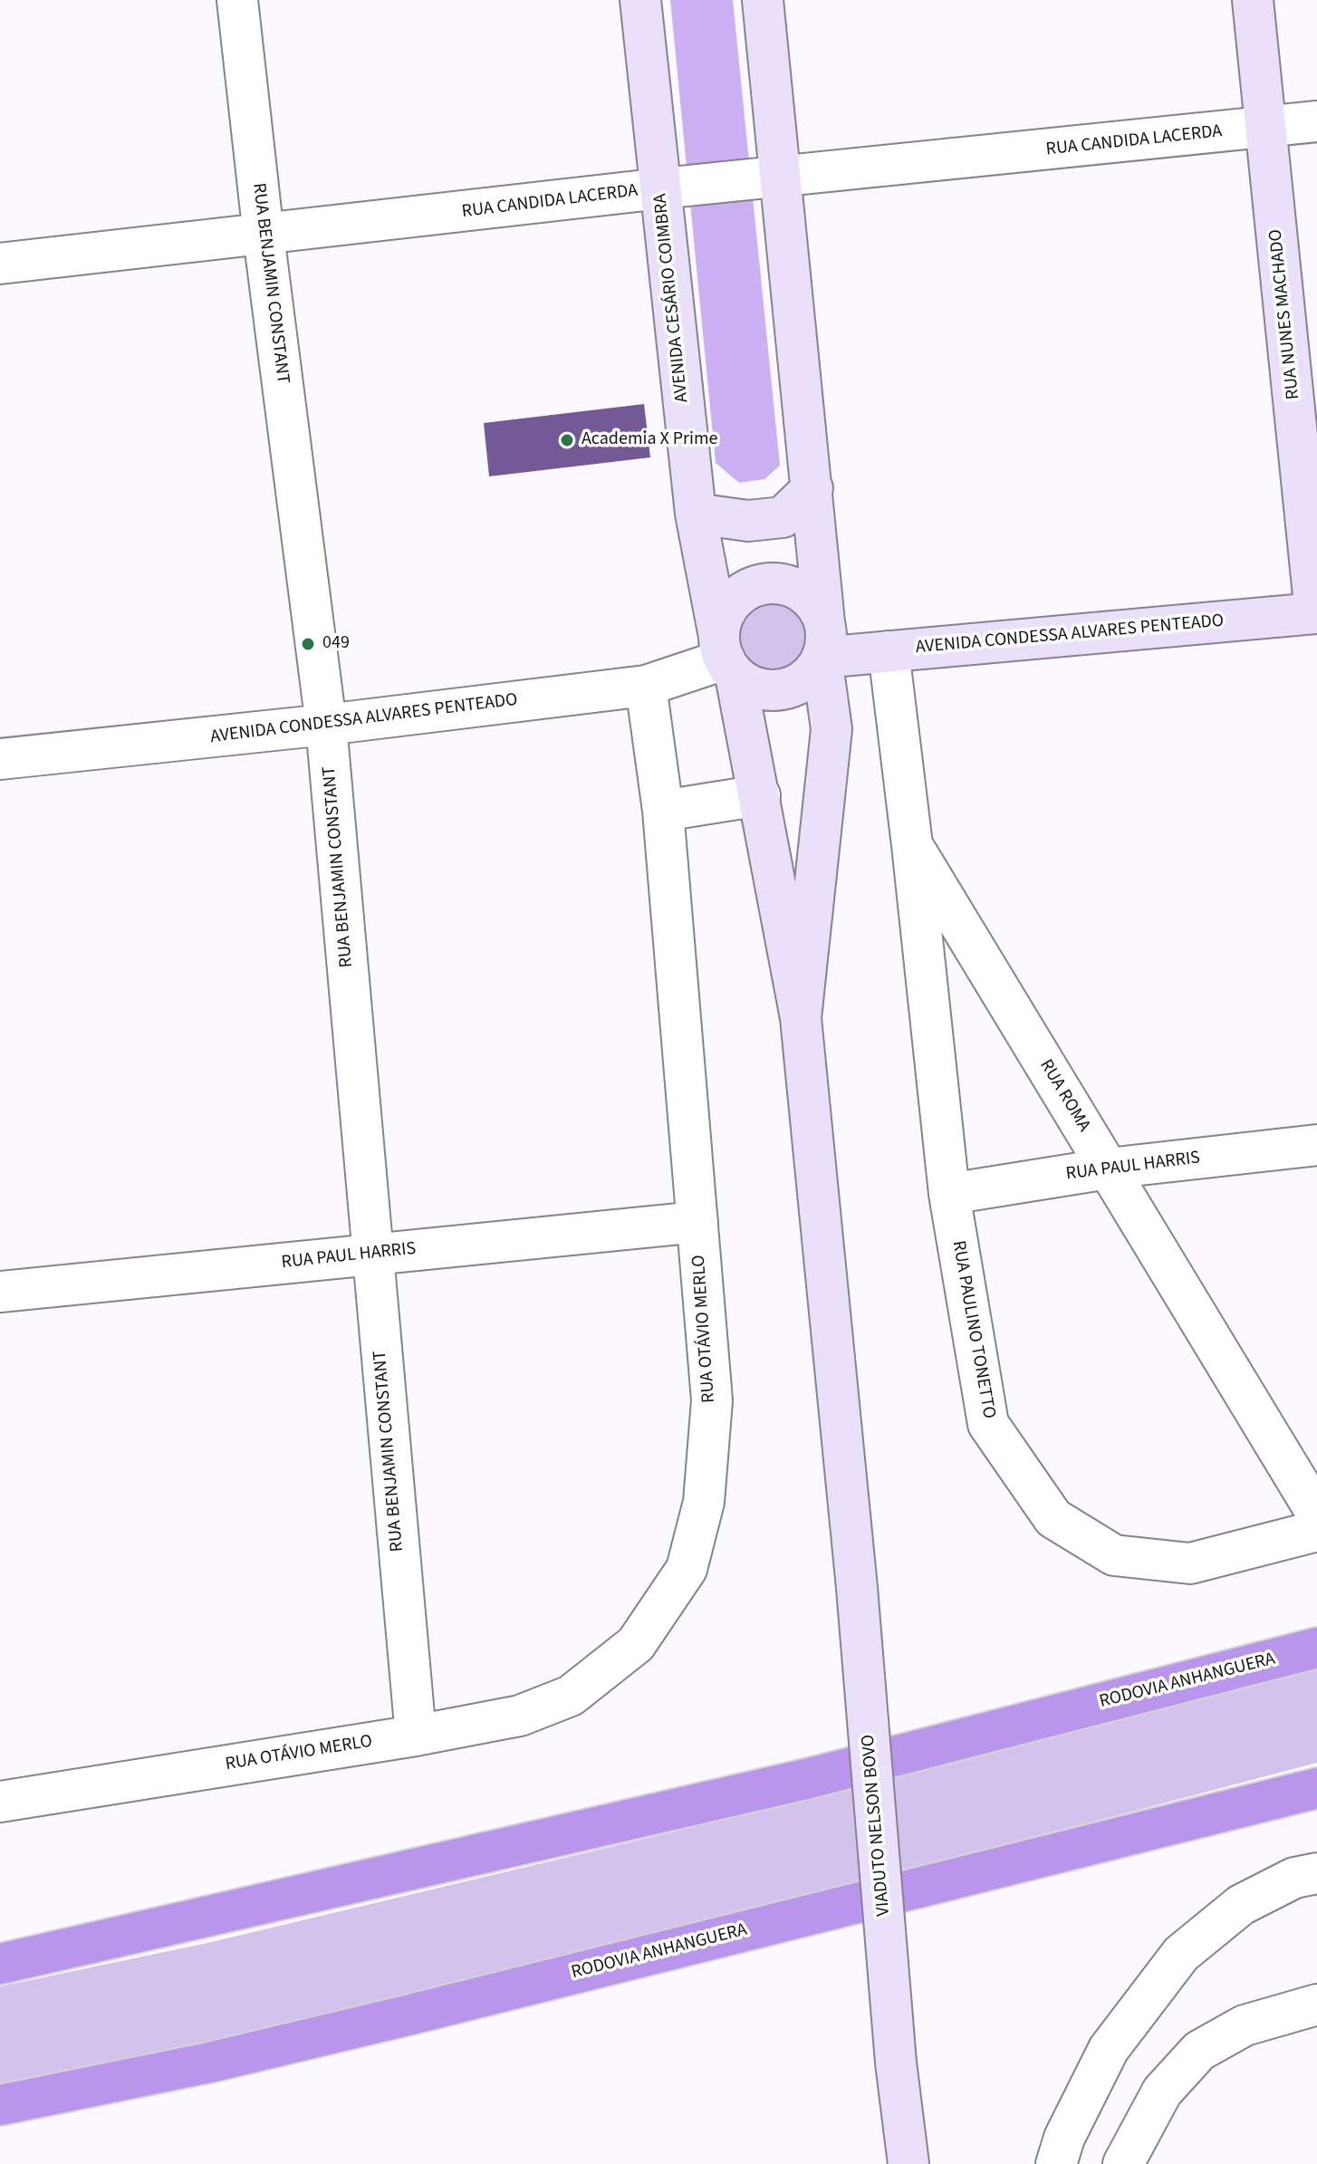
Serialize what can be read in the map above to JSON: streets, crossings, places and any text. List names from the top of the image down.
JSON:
{
  "streets": {
    "highway": ["RODOVIA ANHANGUERA"],
    "street": [
      "RUA CANDIDA LACERDA",
      "RUA BENJAMIN CONSTANT",
      "AVENIDA CESÁRIO COIMBRA",
      "RUA NUNES MACHADO",
      "AVENIDA CONDESSA ALVARES PENTEADO",
      "RUA ROMA",
      "RUA PAUL HARRIS",
      "RUA OTÁVIO MERLO",
      "RUA PAULINO TONETTO",
      "VIADUTO NELSON BOVO"
    ]
  },
  "crossings": [
    ["RUA CANDIDA LACERDA", "RUA BENJAMIN CONSTANT"],
    ["RUA CANDIDA LACERDA", "AVENIDA CESÁRIO COIMBRA"],
    ["RUA CANDIDA LACERDA", "RUA NUNES MACHADO"],
    ["RUA BENJAMIN CONSTANT", "AVENIDA CONDESSA ALVARES PENTEADO"],
    ["RUA BENJAMIN CONSTANT", "RUA PAUL HARRIS"],
    ["RUA BENJAMIN CONSTANT", "RUA OTÁVIO MERLO"],
    ["AVENIDA CESÁRIO COIMBRA", "AVENIDA CONDESSA ALVARES PENTEADO"],
    ["AVENIDA CESÁRIO COIMBRA", "VIADUTO NELSON BOVO"],
    ["RUA NUNES MACHADO", "AVENIDA CONDESSA ALVARES PENTEADO"],
    ["AVENIDA CONDESSA ALVARES PENTEADO", "RUA ROMA"],
    ["AVENIDA CONDESSA ALVARES PENTEADO", "RUA OTÁVIO MERLO"],
    ["RUA ROMA", "RUA PAUL HARRIS"],
    ["RUA ROMA", "RUA PAULINO TONETTO"],
    ["RUA PAUL HARRIS", "RUA OTÁVIO MERLO"],
    ["RUA PAUL HARRIS", "RUA PAULINO TONETTO"]
  ],
  "places": ["Academia X Prime", "049"]
}
